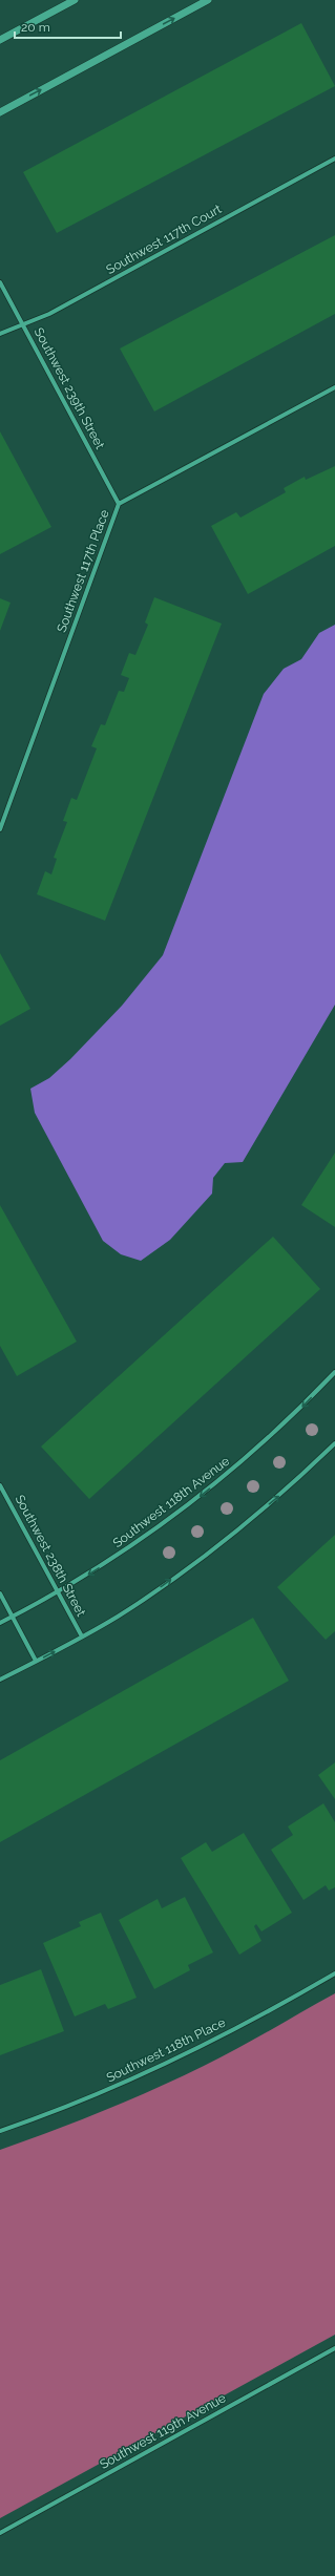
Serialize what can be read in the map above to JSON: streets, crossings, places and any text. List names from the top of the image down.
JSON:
{
  "streets": {
    "street": [
      "Southwest 117th Court",
      "Southwest 239th Street",
      "Southwest 117th Place",
      "Southwest 118th Avenue",
      "Southwest 238th Street",
      "Southwest 118th Place",
      "Southwest 119th Avenue"
    ]
  },
  "crossings": [
    ["Southwest 117th Court", "Southwest 239th Street"],
    ["Southwest 239th Street", "Southwest 117th Place"],
    ["Southwest 118th Avenue", "Southwest 238th Street"]
  ],
  "one_way": ["Southwest 118th Avenue"],
  "scale_bar": "20 m"
}
